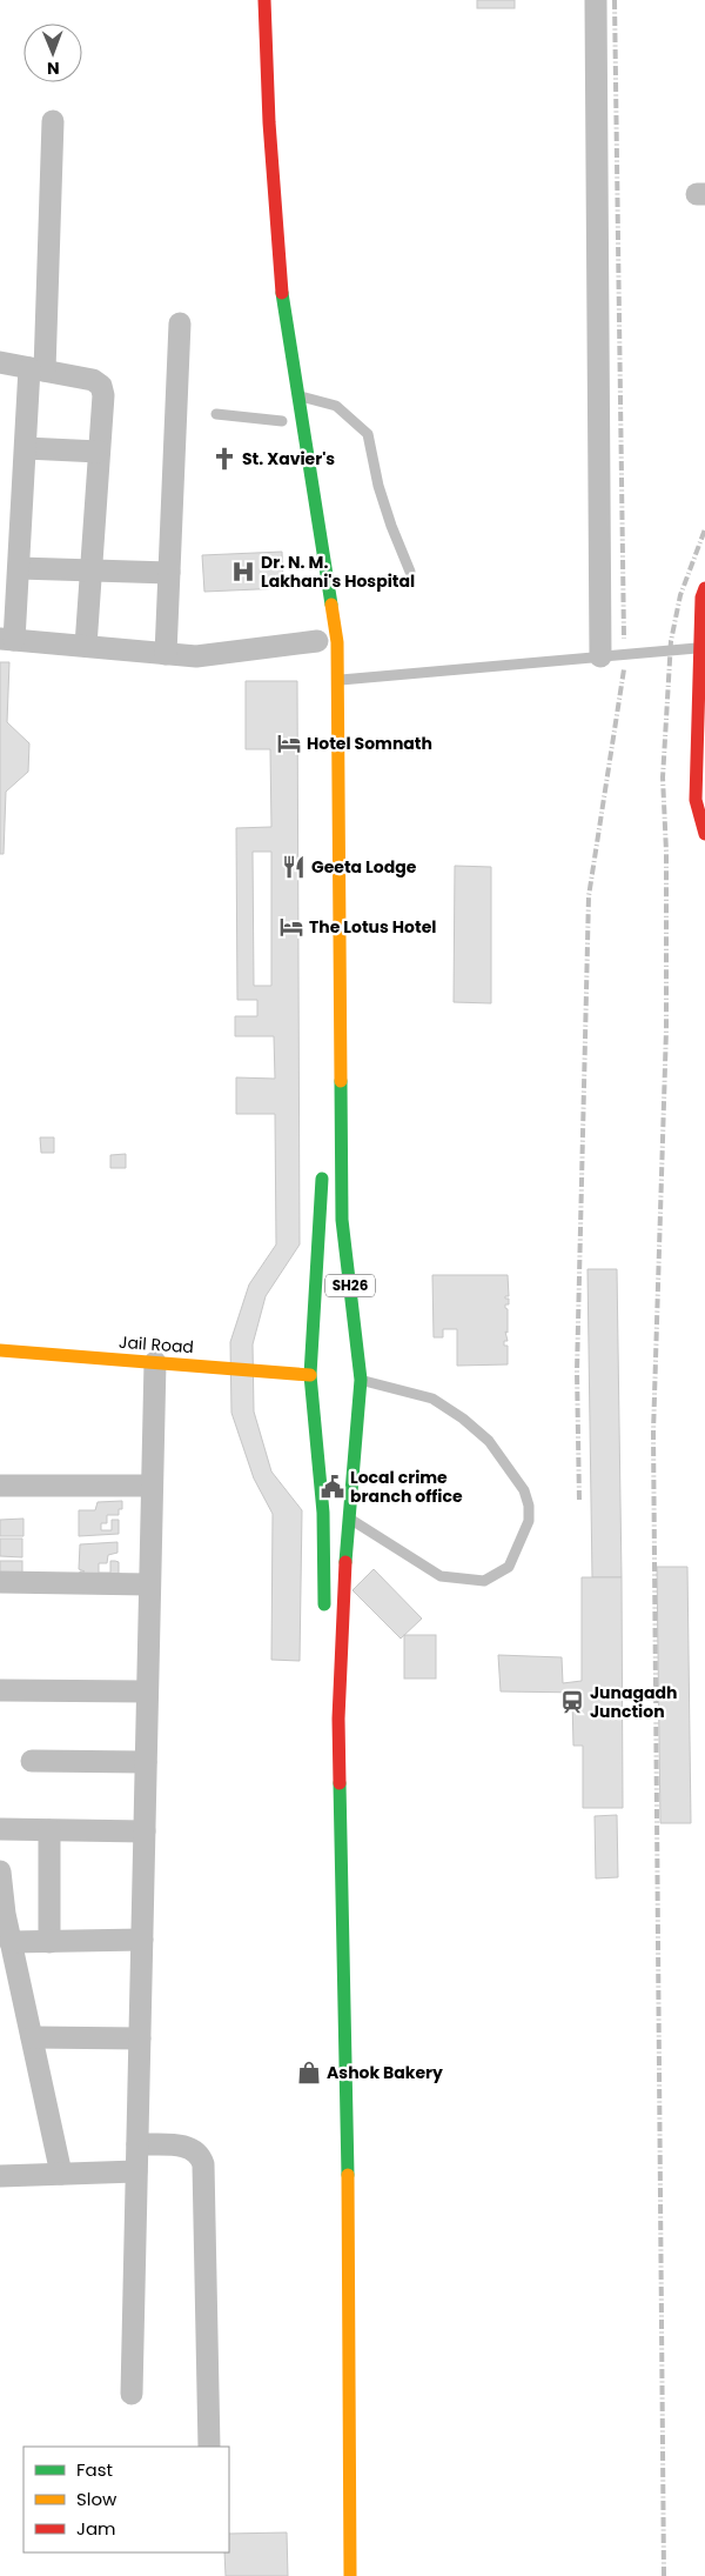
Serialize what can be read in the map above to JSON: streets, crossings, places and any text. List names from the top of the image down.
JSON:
{
  "streets": {
    "main road": ["SH26", "Jail Road"]
  },
  "crossings": [
    ["SH26", "Jail Road"]
  ],
  "places": {
    "church": ["St. Xavier's"],
    "hospital": ["Dr. N. M. Lakhani's Hospital"],
    "hotel": ["Hotel Somnath", "The Lotus Hotel"],
    "restaurant": ["Geeta Lodge"],
    "public building": ["Local crime branch office"],
    "station": ["Junagadh Junction"],
    "shop": ["Ashok Bakery"]
  },
  "legend": ["Fast", "Slow", "Jam"],
  "north": "bottom"
}
